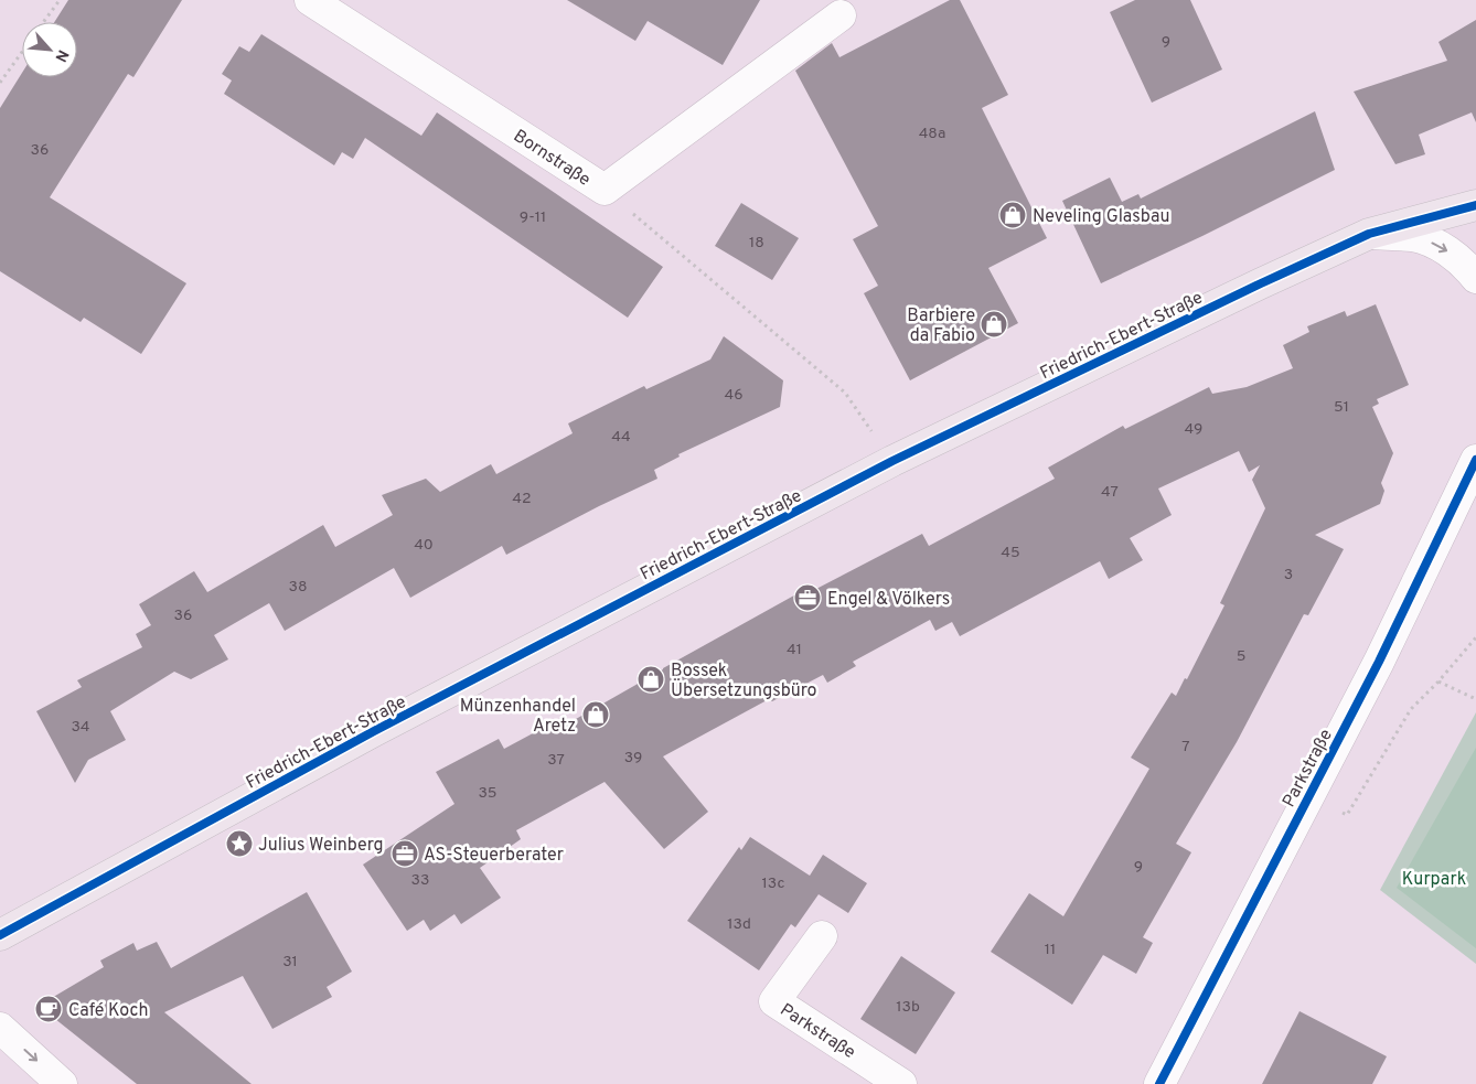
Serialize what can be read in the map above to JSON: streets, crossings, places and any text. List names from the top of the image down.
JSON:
{
  "streets": {
    "main road": ["Friedrich-Ebert-Straße"],
    "street": ["Bornstraße", "Parkstraße"]
  },
  "parks": ["Kurpark"],
  "places": {
    "shop": [
      "Neveling Glasbau",
      "Barbiere da Fabio",
      "Bossek Übersetzungsbüro",
      "Münzenhandel Aretz"
    ],
    "office": ["Engel & Völkers", "AS-Steuerberater"],
    "place": ["Julius Weinberg"],
    "cafe": ["Café Koch"]
  },
  "house_numbers": [
    "9",
    "48a",
    "36",
    "9-11",
    "18",
    "46",
    "51",
    "49",
    "44",
    "47",
    "42",
    "40",
    "45",
    "3",
    "38",
    "36",
    "41",
    "5",
    "34",
    "7",
    "39",
    "37",
    "35",
    "9",
    "33",
    "13c",
    "13d",
    "11",
    "31",
    "13b"
  ],
  "north": "bottom right"
}
